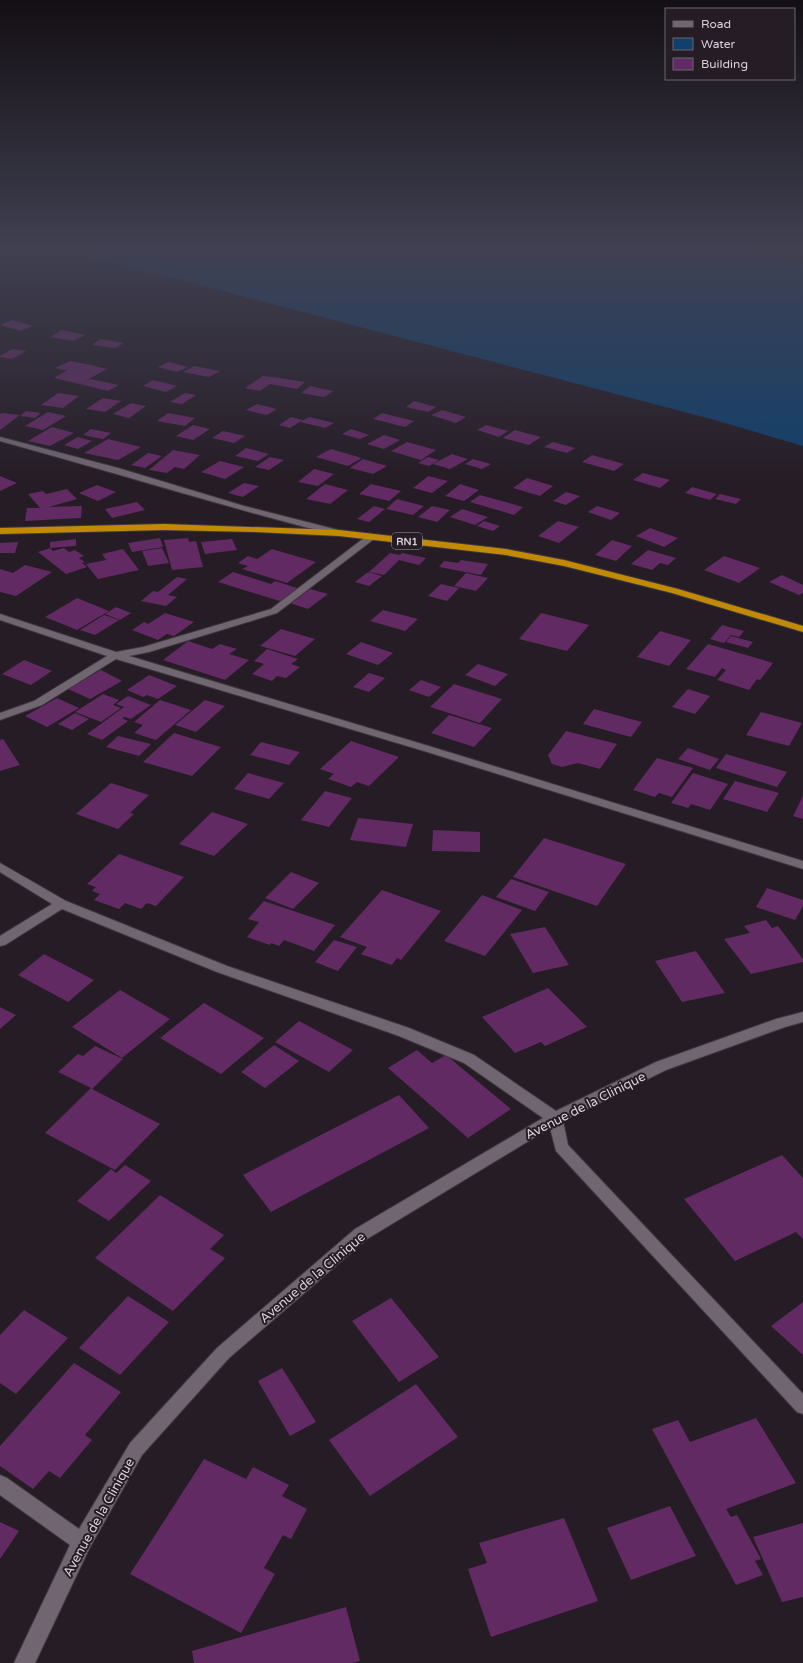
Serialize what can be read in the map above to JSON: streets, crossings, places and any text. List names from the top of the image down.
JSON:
{
  "streets": {
    "highway": ["RN1"],
    "street": ["Avenue de la Clinique"]
  },
  "legend": ["Road", "Water", "Building"]
}
